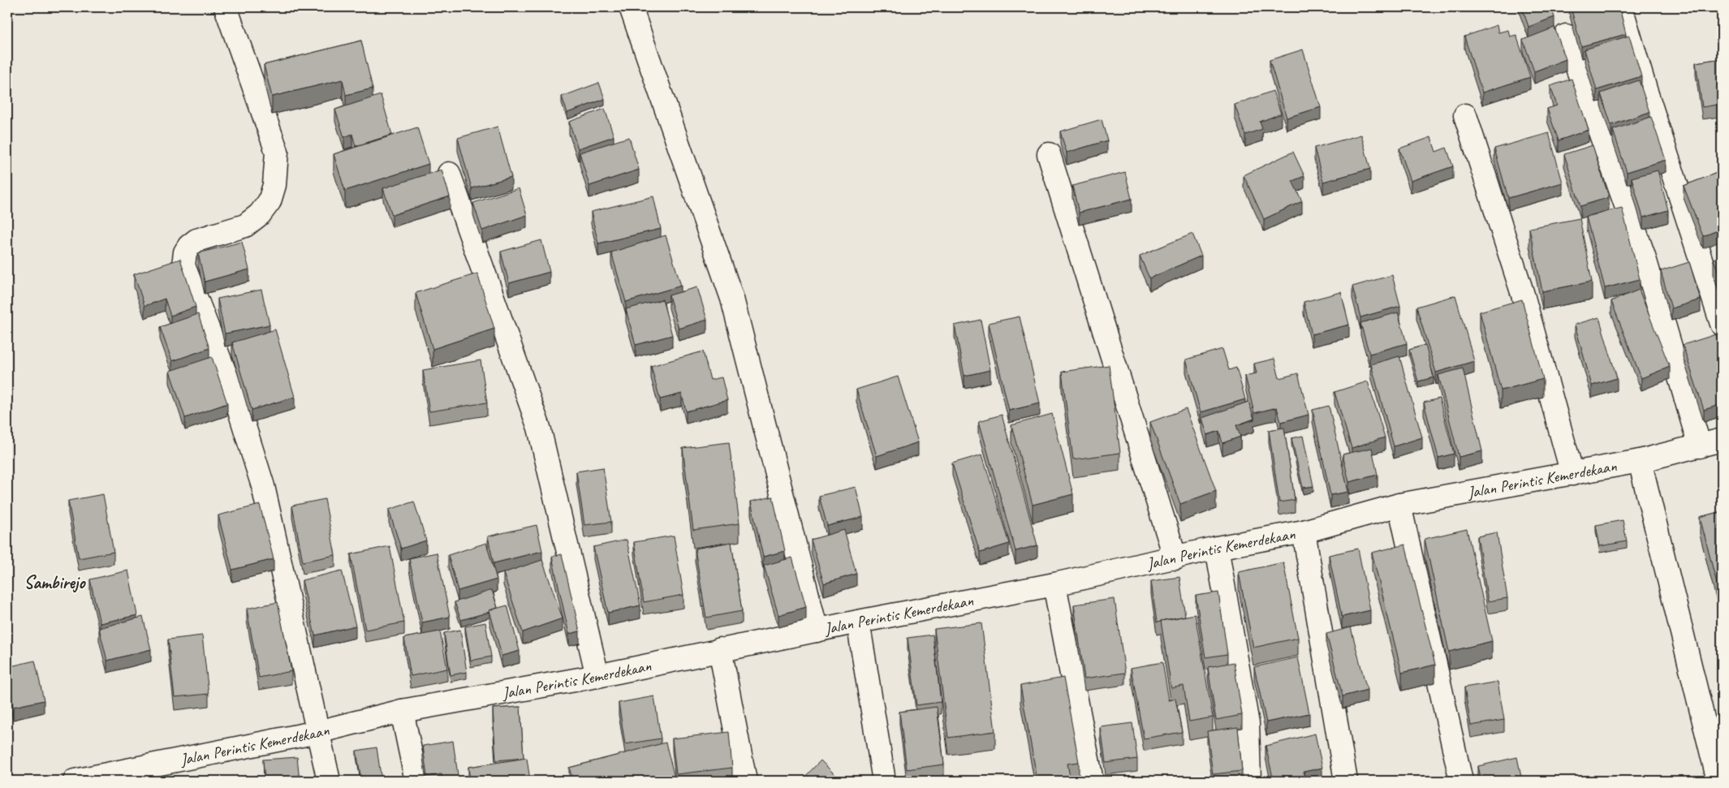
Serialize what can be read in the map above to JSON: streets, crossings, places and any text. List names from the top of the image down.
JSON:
{
  "streets": {
    "street": ["Jalan Perintis Kemerdekaan"]
  },
  "districts": ["Sambirejo"]
}
